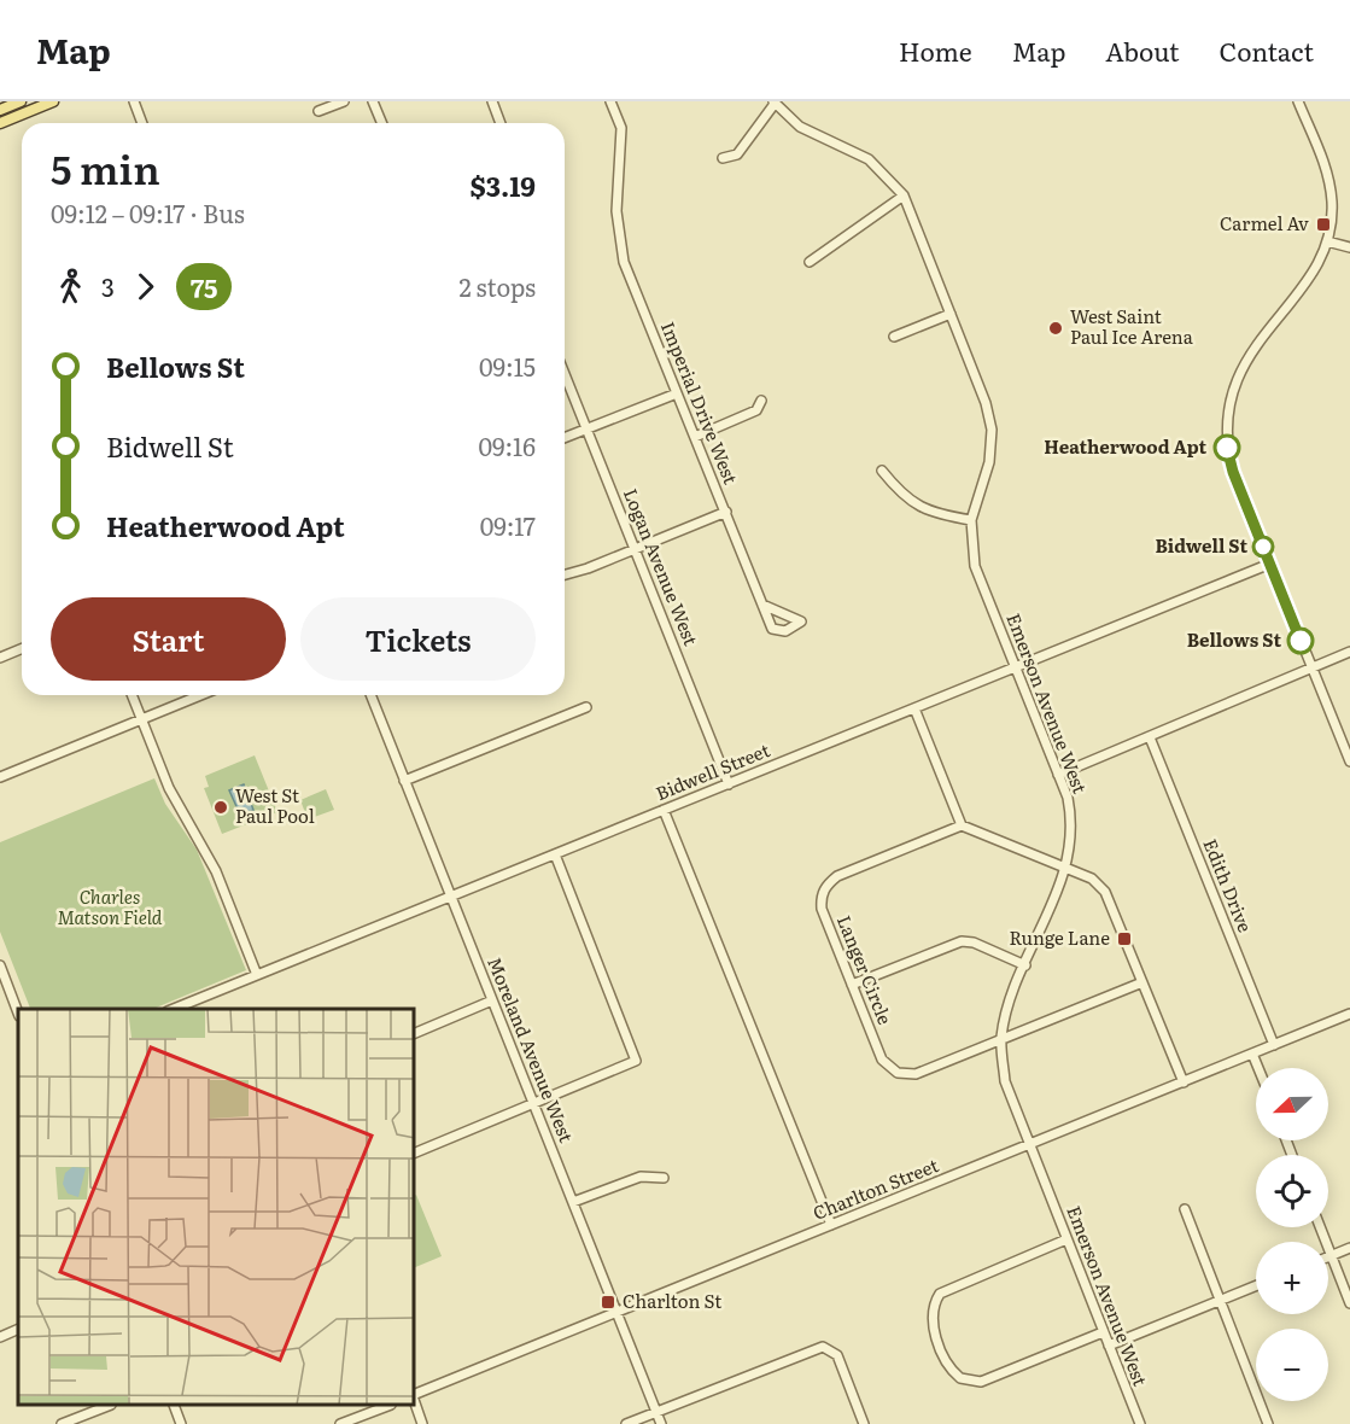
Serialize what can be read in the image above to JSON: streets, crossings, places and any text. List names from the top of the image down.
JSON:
{
  "streets": {
    "street": [
      "Imperial Drive West",
      "Logan Avenue West",
      "Emerson Avenue West",
      "Bidwell Street",
      "Edith Drive",
      "Langer Circle",
      "Moreland Avenue West",
      "Charlton Street"
    ]
  },
  "crossings": [
    ["Logan Avenue West", "Bidwell Street"],
    ["Emerson Avenue West", "Bidwell Street"],
    ["Emerson Avenue West", "Langer Circle"],
    ["Emerson Avenue West", "Charlton Street"],
    ["Bidwell Street", "Moreland Avenue West"],
    ["Edith Drive", "Charlton Street"],
    ["Moreland Avenue West", "Charlton Street"]
  ],
  "parks": ["Charles Matson Field"],
  "places": {
    "transit": ["Carmel Av", "Runge Lane", "Charlton St"],
    "other": [
      "West Saint Paul Ice Arena",
      "Heatherwood Apt",
      "Bidwell St",
      "Bellows St",
      "West St Paul Pool"
    ]
  },
  "lines": ["bus line 75"],
  "north": "left",
  "page": {
    "header": "Map",
    "nav": [
      "Home",
      "Map",
      "About",
      "Contact"
    ],
    "heading": ["5 min", "09:12 – 09:17 · Bus", "$3.19"],
    "legs": ["3", "75", "2 stops"],
    "list": [
      {
        "name": "Bellows St",
        "value": "09:15"
      },
      {
        "name": "Bidwell St",
        "value": "09:16"
      },
      {
        "name": "Heatherwood Apt",
        "value": "09:17"
      }
    ],
    "buttons": ["Start", "Tickets"],
    "map_buttons": ["+", "−"]
  }
}
